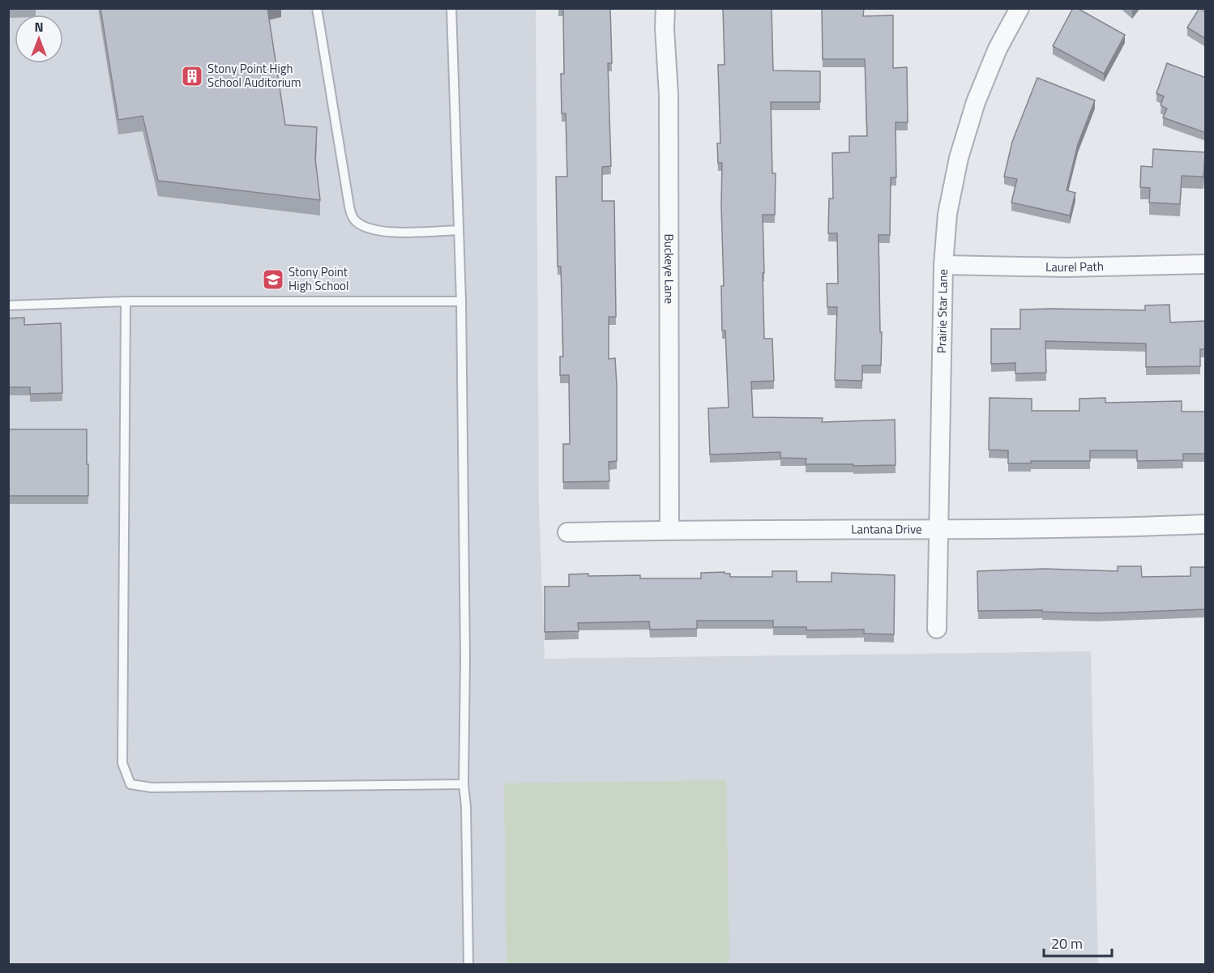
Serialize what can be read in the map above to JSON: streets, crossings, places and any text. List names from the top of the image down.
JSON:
{
  "streets": {
    "street": [
      "Laurel Path",
      "Buckeye Lane",
      "Prairie Star Lane",
      "Lantana Drive"
    ]
  },
  "crossings": [
    ["Laurel Path", "Prairie Star Lane"],
    ["Buckeye Lane", "Lantana Drive"],
    ["Prairie Star Lane", "Lantana Drive"]
  ],
  "places": {
    "building": ["Stony Point High School Auditorium"],
    "school or university": ["Stony Point High School"]
  },
  "scale_bar": "20 m",
  "north": "top"
}
